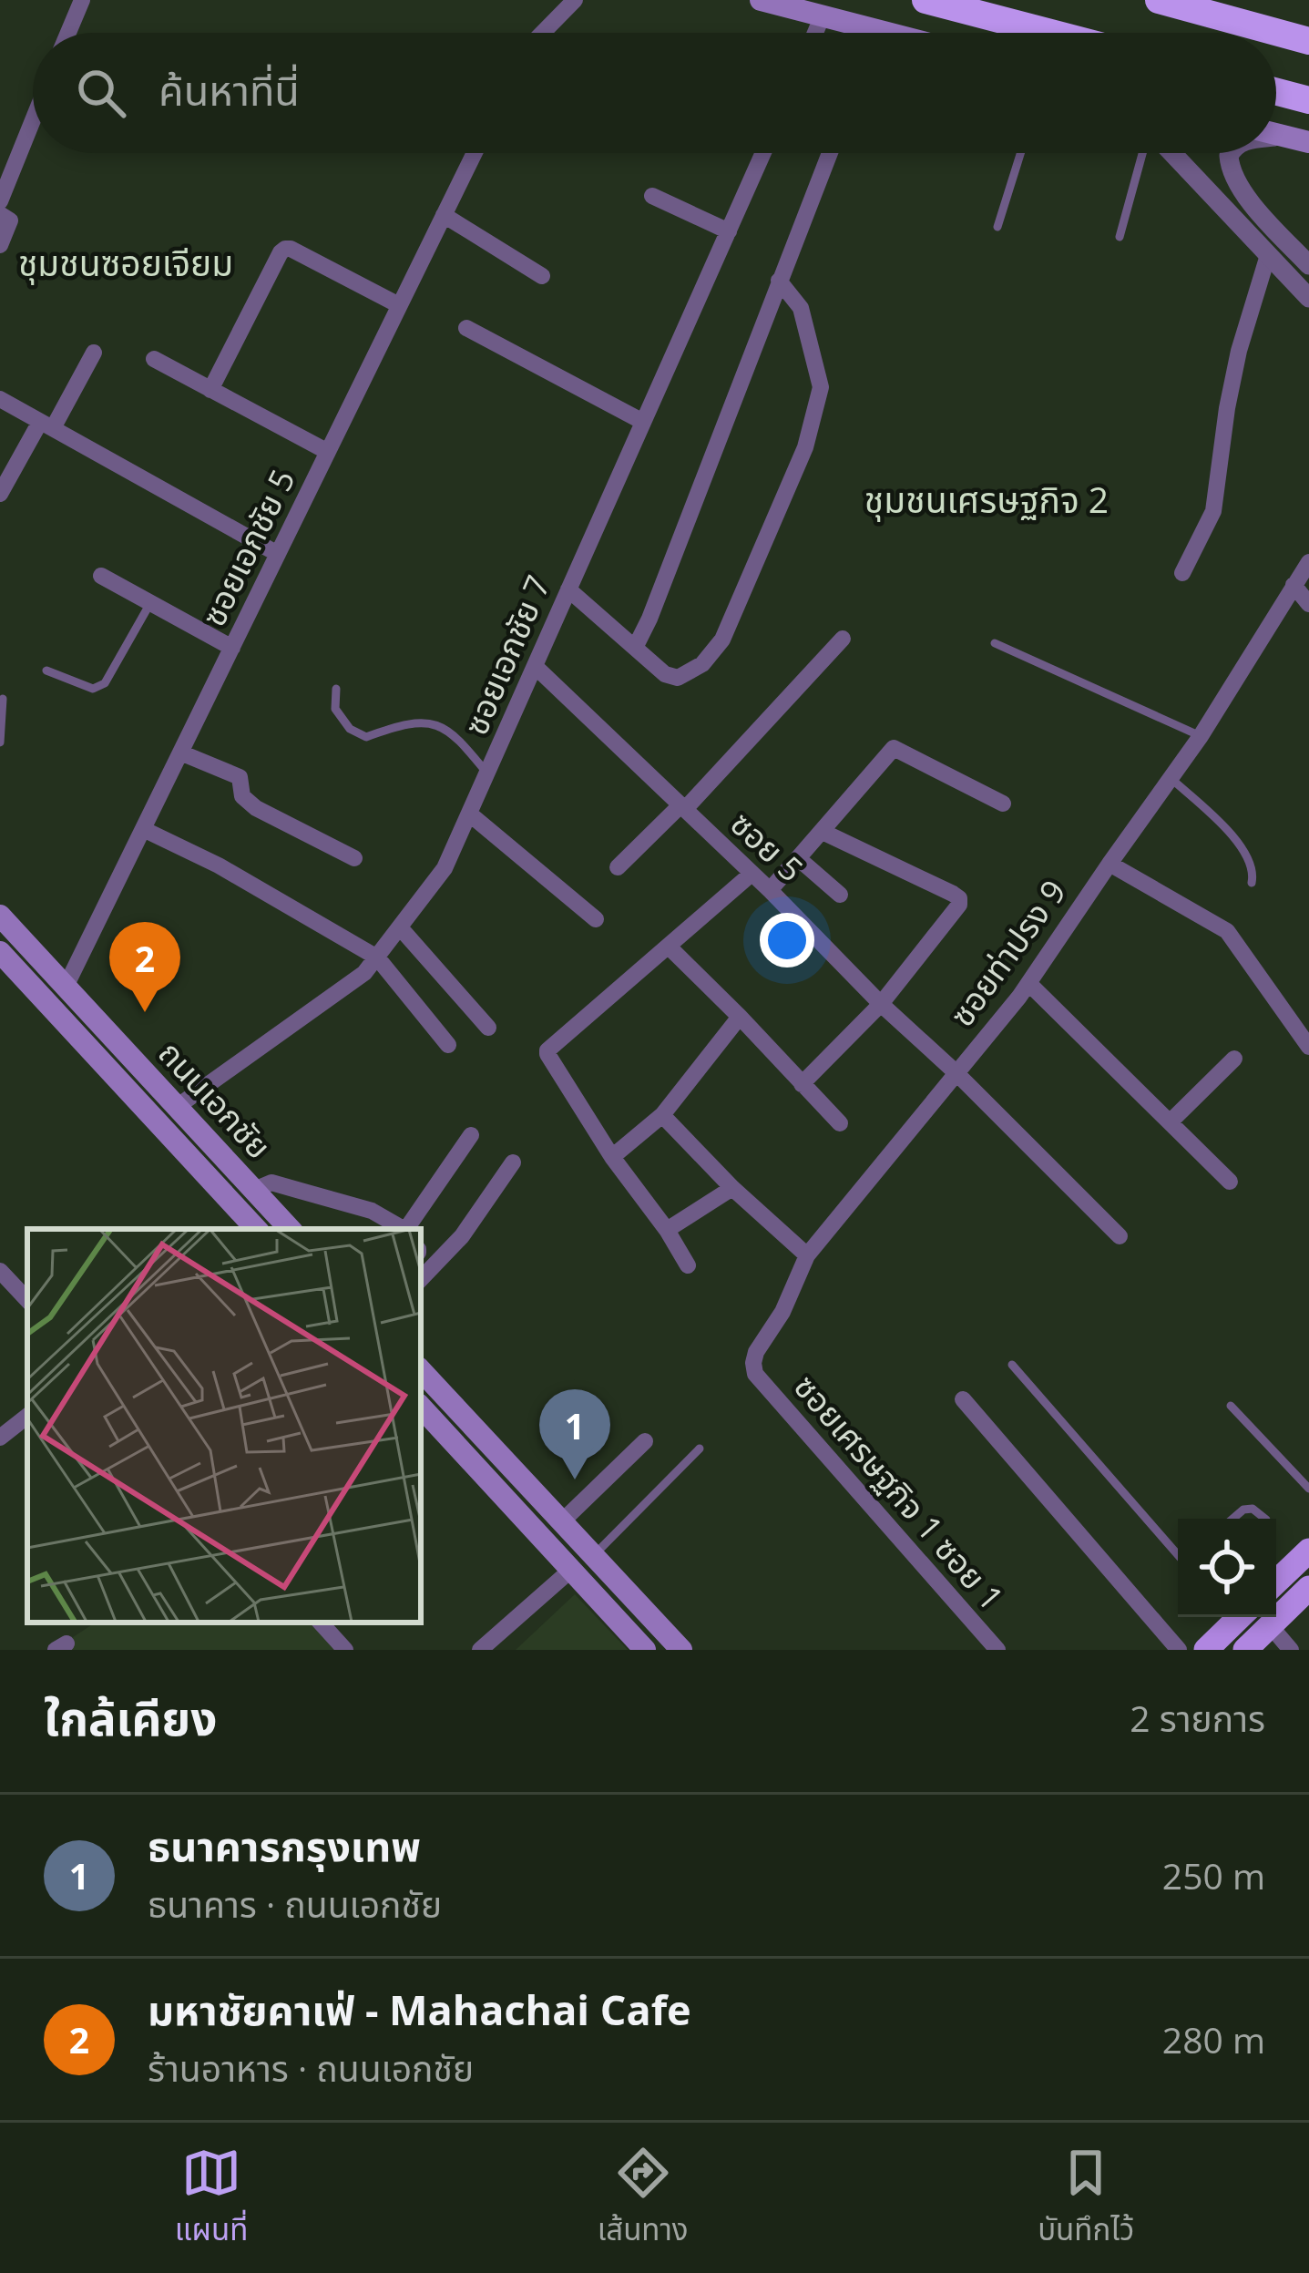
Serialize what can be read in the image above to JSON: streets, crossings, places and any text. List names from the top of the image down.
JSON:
{
  "streets": {
    "main road": ["ถนนเอกชัย"],
    "street": [
      "ซอยเอกชัย 5",
      "ซอยเอกชัย 7",
      "ซอย 5",
      "ซอยท่าปรง 9",
      "ซอยเศรษฐกิจ 1 ซอย 1"
    ]
  },
  "crossings": [
    ["ซอยเอกชัย 5", "ถนนเอกชัย"],
    ["ซอยเอกชัย 7", "ซอย 5"],
    ["ซอยเอกชัย 7", "ถนนเอกชัย"],
    ["ซอย 5", "ซอยท่าปรง 9"],
    ["ซอยท่าปรง 9", "ซอยเศรษฐกิจ 1 ซอย 1"]
  ],
  "districts": ["ชุมชนซอยเจียม", "ชุมชนเศรษฐกิจ 2"],
  "page": {
    "search": "ค้นหาที่นี่",
    "pins": ["2", "1"],
    "heading": ["ใกล้เคียง", "2 รายการ"],
    "list": [
      {
        "mark": "1",
        "name": "ธนาคารกรุงเทพ",
        "note": "ธนาคาร · ถนนเอกชัย",
        "value": "250 m"
      },
      {
        "mark": "2",
        "name": "มหาชัยคาเฟ่ - Mahachai Cafe",
        "note": "ร้านอาหาร · ถนนเอกชัย",
        "value": "280 m"
      }
    ],
    "nav": ["แผนที่", "เส้นทาง", "บันทึกไว้"]
  }
}
